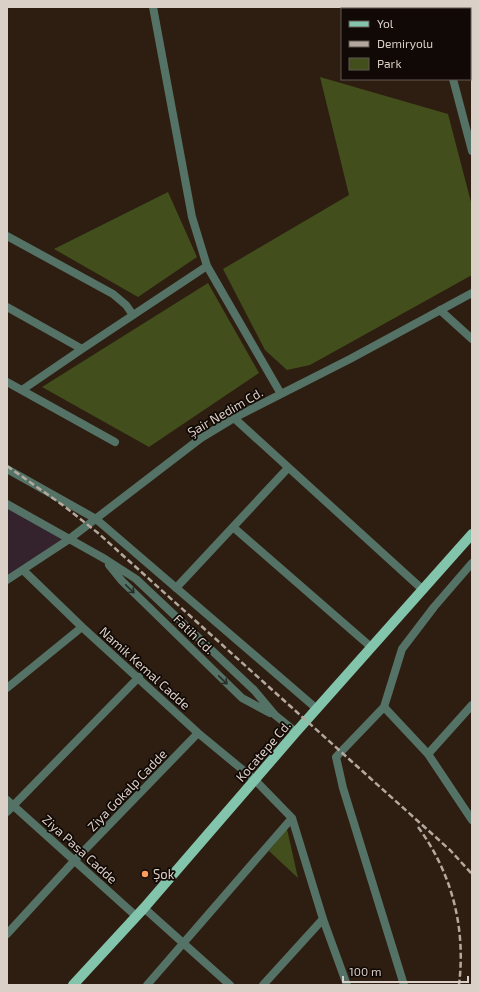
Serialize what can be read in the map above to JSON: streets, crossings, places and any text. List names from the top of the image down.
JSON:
{
  "streets": {
    "main road": ["Kocatepe Cd."],
    "street": [
      "Şair Nedim Cd.",
      "Fatih Cd.",
      "Namik Kemal Cadde",
      "Ziya Gokalp Cadde",
      "Ziya Pasa Cadde"
    ]
  },
  "crossings": [
    ["Şair Nedim Cd.", "Fatih Cd."],
    ["Şair Nedim Cd.", "Namik Kemal Cadde"],
    ["Fatih Cd.", "Kocatepe Cd."],
    ["Namik Kemal Cadde", "Kocatepe Cd."],
    ["Namik Kemal Cadde", "Ziya Gokalp Cadde"],
    ["Kocatepe Cd.", "Ziya Pasa Cadde"],
    ["Ziya Gokalp Cadde", "Ziya Pasa Cadde"]
  ],
  "places": ["Şok"],
  "legend": ["Yol", "Demiryolu", "Park"],
  "scale_bar": "100 m"
}
